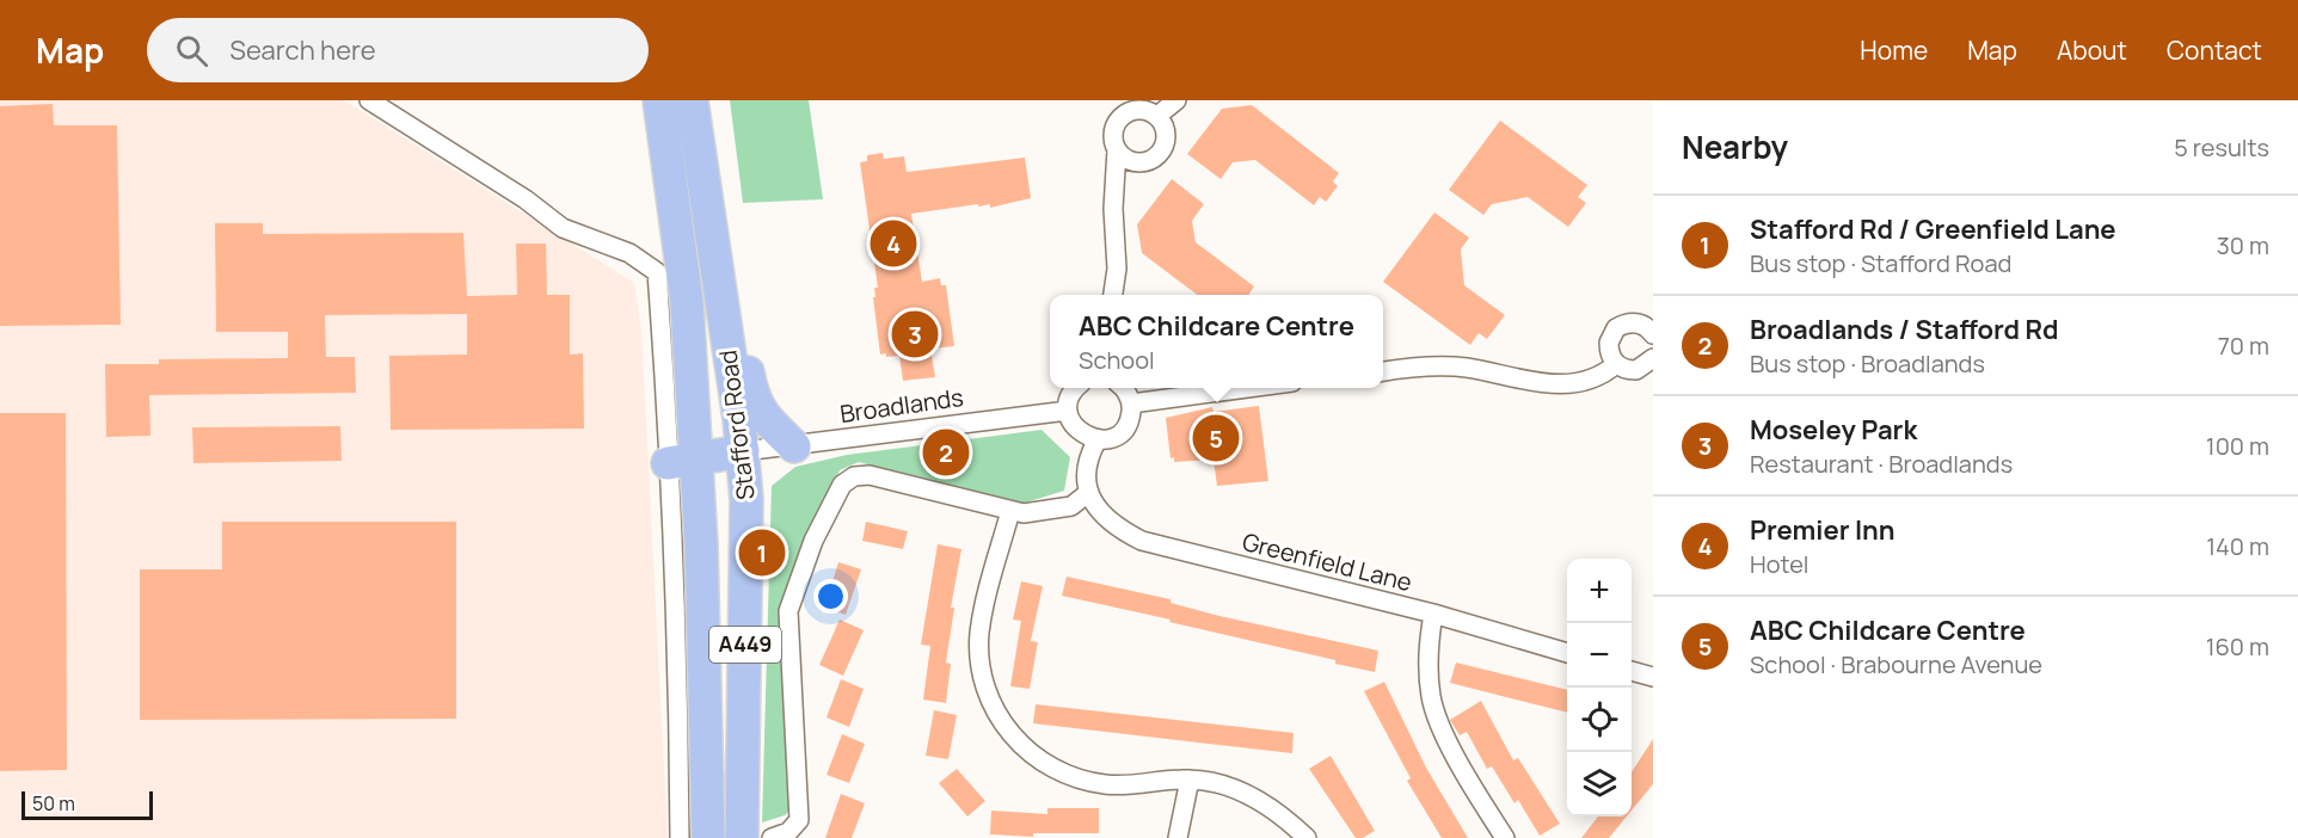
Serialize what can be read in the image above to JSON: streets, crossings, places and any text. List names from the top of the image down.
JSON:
{
  "streets": {
    "highway": ["Stafford Road", "A449"],
    "street": ["Broadlands", "Greenfield Lane"]
  },
  "crossings": [
    ["Broadlands", "Stafford Road"]
  ],
  "scale_bar": "50 m",
  "page": {
    "header": "Map",
    "search": "Search here",
    "nav": [
      "Home",
      "Map",
      "About",
      "Contact"
    ],
    "heading": ["Nearby", "5 results"],
    "list": [
      {
        "mark": "1",
        "name": "Stafford Rd / Greenfield Lane",
        "note": "Bus stop · Stafford Road",
        "value": "30 m"
      },
      {
        "mark": "2",
        "name": "Broadlands / Stafford Rd",
        "note": "Bus stop · Broadlands",
        "value": "70 m"
      },
      {
        "mark": "3",
        "name": "Moseley Park",
        "note": "Restaurant · Broadlands",
        "value": "100 m"
      },
      {
        "mark": "4",
        "name": "Premier Inn",
        "note": "Hotel",
        "value": "140 m"
      },
      {
        "mark": "5",
        "name": "ABC Childcare Centre",
        "note": "School · Brabourne Avenue",
        "value": "160 m"
      }
    ],
    "pins": [
      "4",
      "3",
      "5",
      "2",
      "1"
    ],
    "popup": ["ABC Childcare Centre", "School"],
    "map_buttons": ["+", "−"],
    "scale": "50 m"
  }
}
